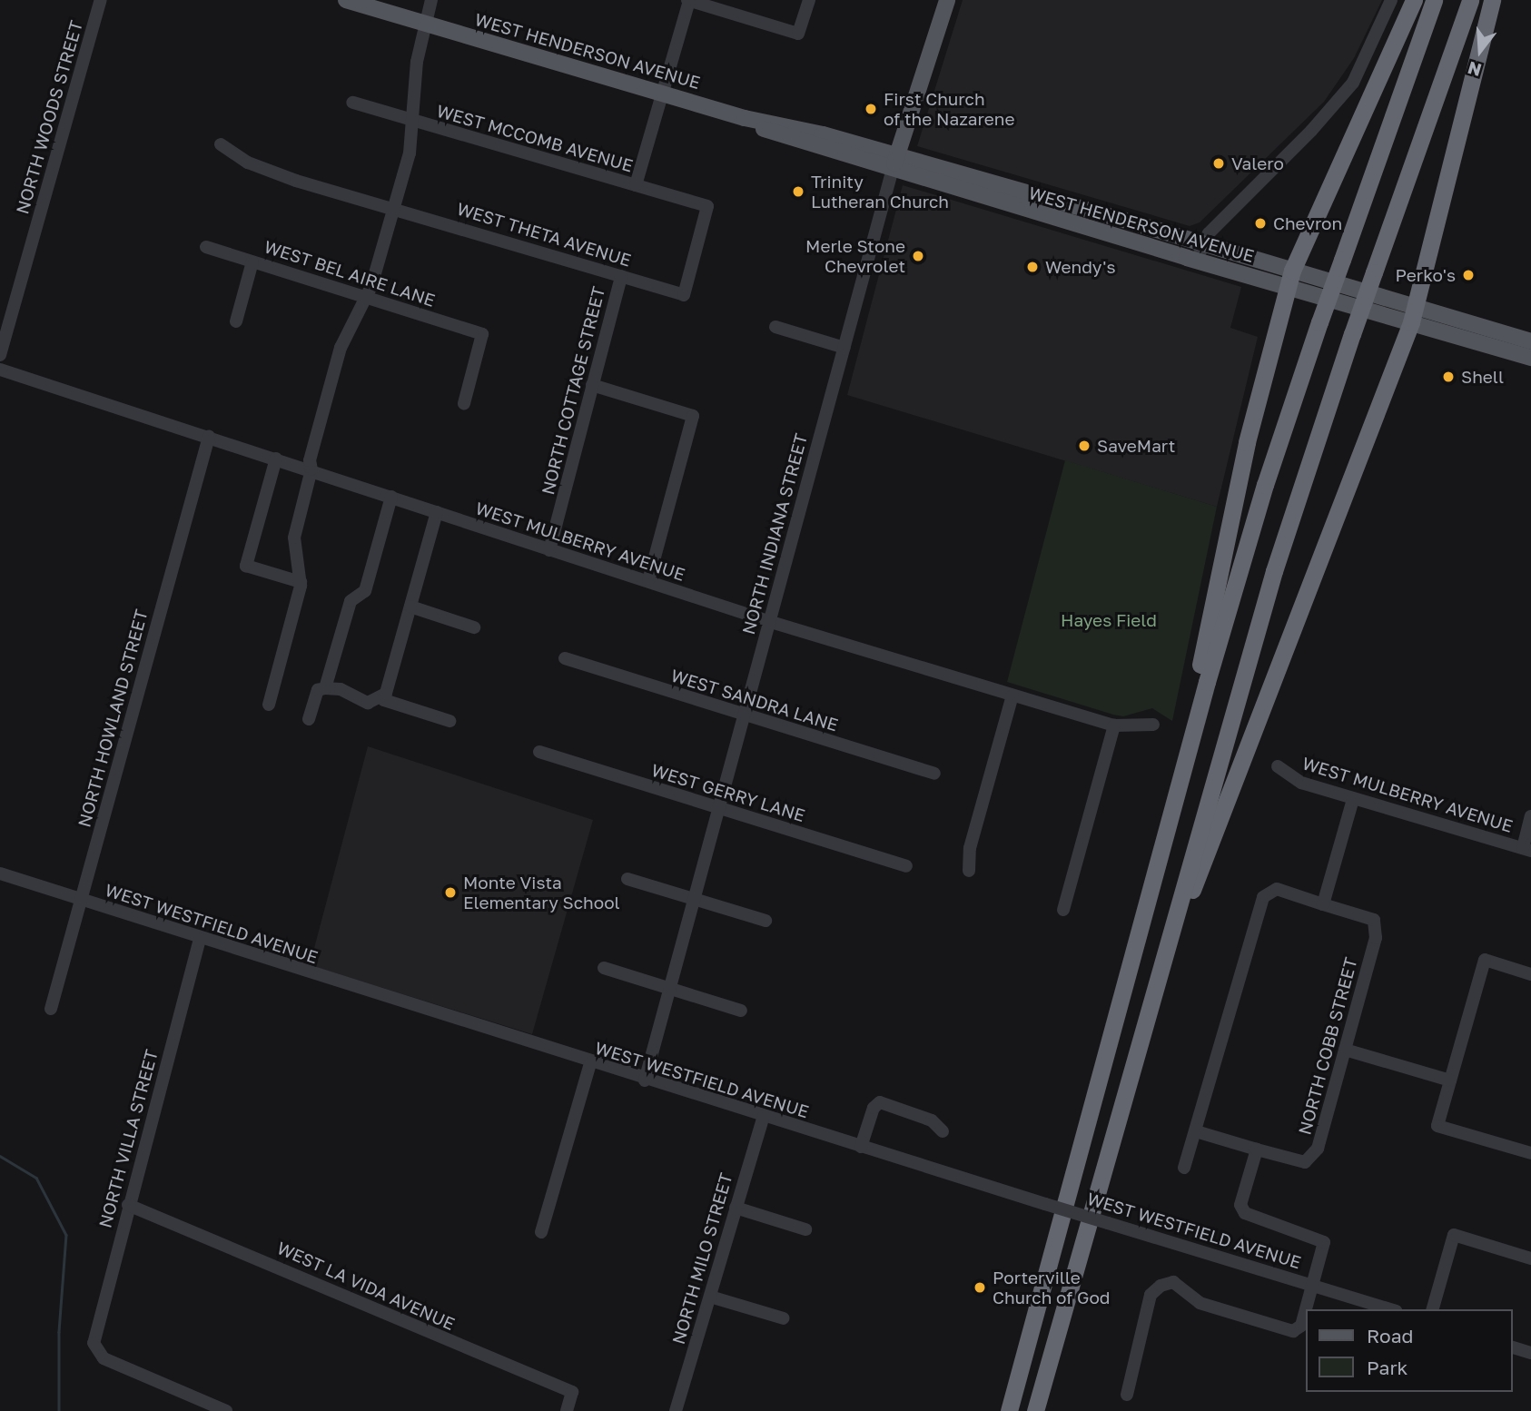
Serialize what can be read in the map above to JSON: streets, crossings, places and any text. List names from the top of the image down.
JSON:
{
  "streets": {
    "main road": ["WEST HENDERSON AVENUE", "NORTH INDIANA STREET"],
    "street": [
      "NORTH WOODS STREET",
      "WEST MCCOMB AVENUE",
      "WEST THETA AVENUE",
      "WEST BEL AIRE LANE",
      "NORTH COTTAGE STREET",
      "WEST MULBERRY AVENUE",
      "WEST SANDRA LANE",
      "NORTH HOWLAND STREET",
      "WEST GERRY LANE",
      "WEST WESTFIELD AVENUE",
      "NORTH COBB STREET",
      "NORTH VILLA STREET",
      "NORTH MILO STREET",
      "WEST LA VIDA AVENUE"
    ]
  },
  "crossings": [
    ["WEST HENDERSON AVENUE", "NORTH INDIANA STREET"],
    ["WEST MCCOMB AVENUE", "WEST THETA AVENUE"],
    ["WEST THETA AVENUE", "NORTH COTTAGE STREET"],
    ["NORTH COTTAGE STREET", "WEST MULBERRY AVENUE"],
    ["NORTH INDIANA STREET", "WEST MULBERRY AVENUE"],
    ["NORTH INDIANA STREET", "WEST SANDRA LANE"],
    ["NORTH INDIANA STREET", "WEST GERRY LANE"],
    ["NORTH INDIANA STREET", "WEST WESTFIELD AVENUE"],
    ["WEST MULBERRY AVENUE", "NORTH HOWLAND STREET"],
    ["NORTH HOWLAND STREET", "WEST WESTFIELD AVENUE"],
    ["WEST WESTFIELD AVENUE", "NORTH VILLA STREET"],
    ["WEST WESTFIELD AVENUE", "NORTH MILO STREET"],
    ["NORTH VILLA STREET", "WEST LA VIDA AVENUE"]
  ],
  "parks": ["Hayes Field"],
  "places": [
    "First Church of the Nazarene",
    "Valero",
    "Trinity Lutheran Church",
    "Chevron",
    "Merle Stone Chevrolet",
    "Wendy's",
    "Perko's",
    "Shell",
    "SaveMart",
    "Monte Vista Elementary School",
    "Porterville Church of God"
  ],
  "legend": ["Road", "Park"],
  "north": "bottom"
}
